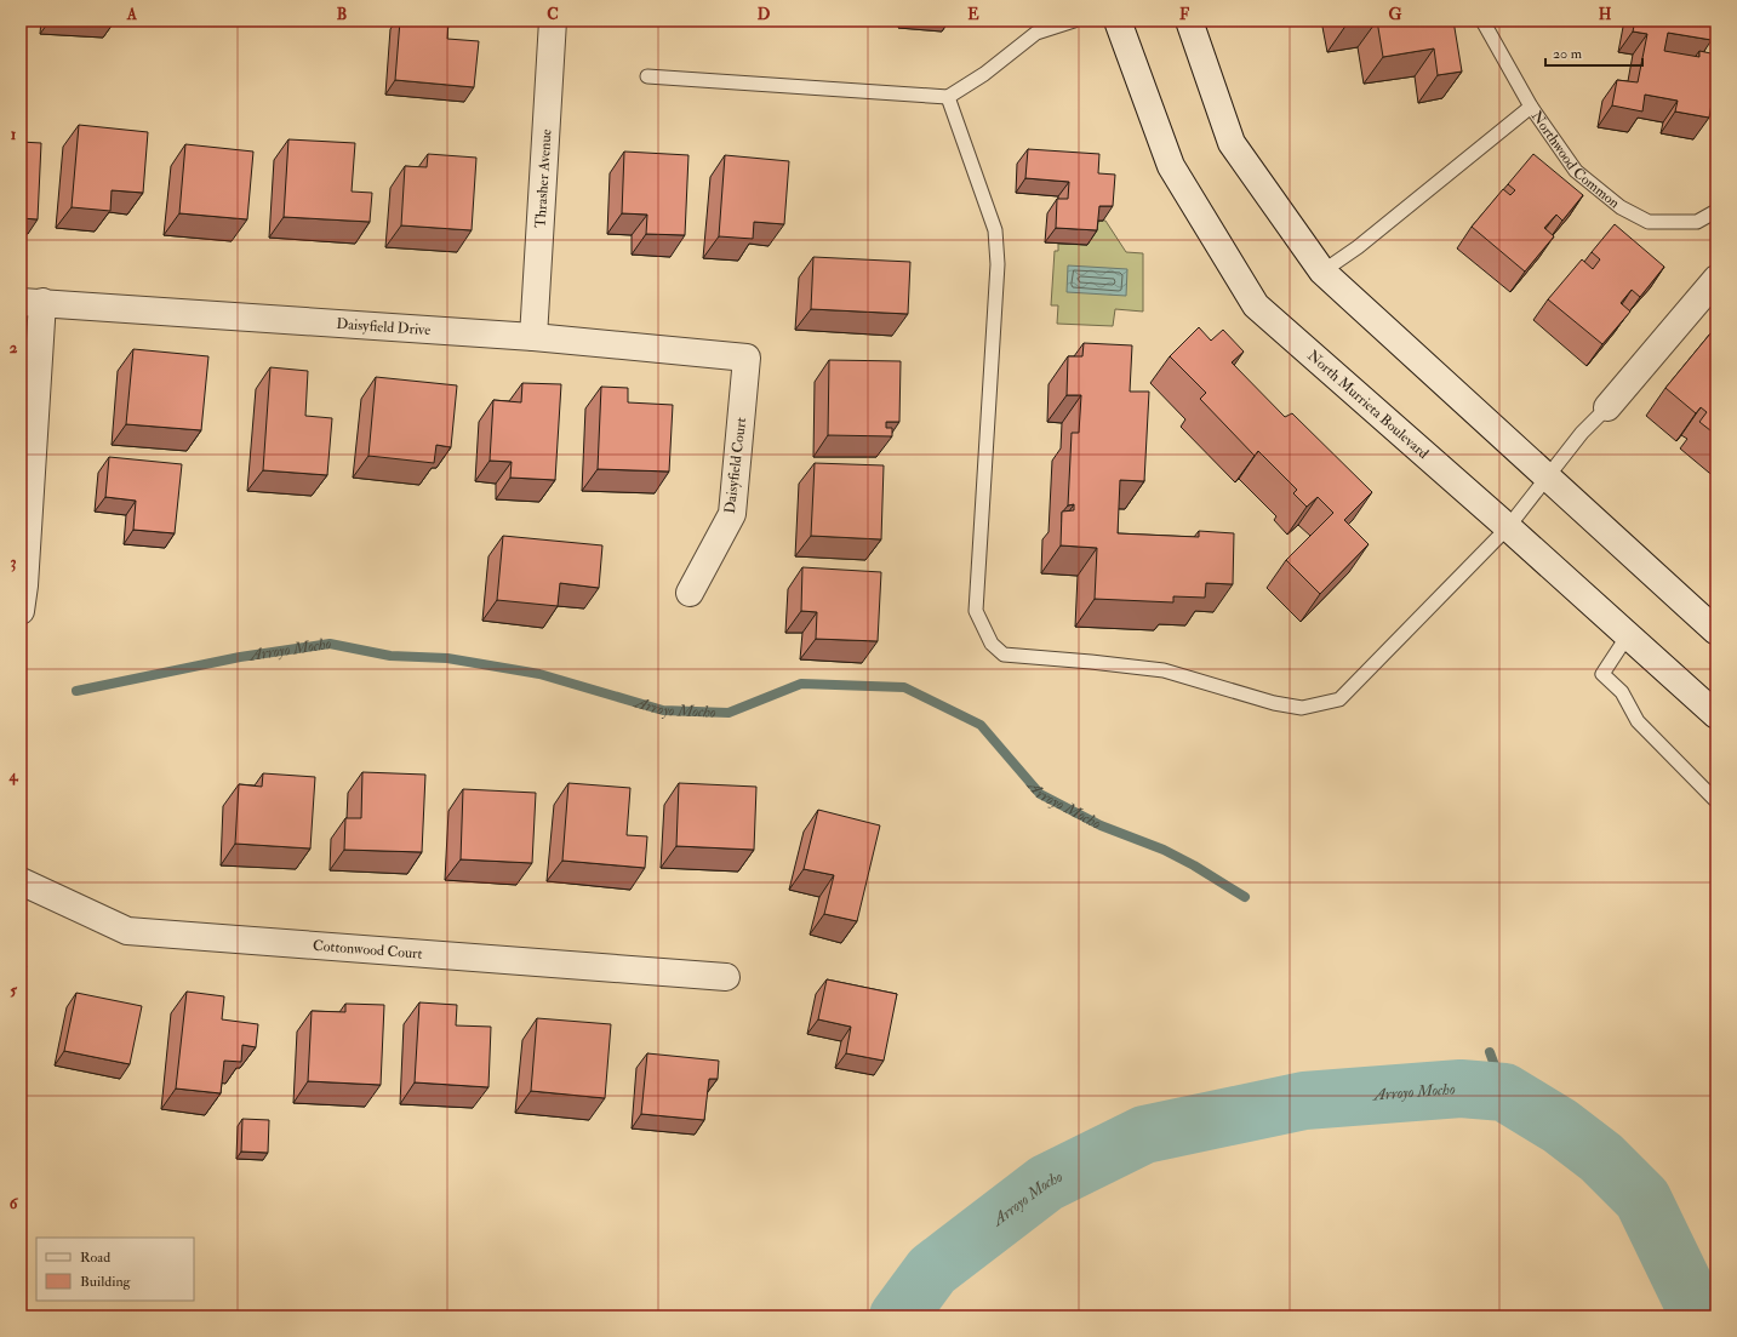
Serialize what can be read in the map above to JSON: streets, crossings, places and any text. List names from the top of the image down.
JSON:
{
  "streets": {
    "street": [
      "Thrasher Avenue",
      "Daisyfield Drive",
      "North Murrieta Boulevard",
      "Daisyfield Court",
      "Cottonwood Court"
    ],
    "lane": ["Northwood Common"]
  },
  "crossings": [
    ["Thrasher Avenue", "Daisyfield Drive"],
    ["Daisyfield Drive", "Daisyfield Court"]
  ],
  "water": ["Arroyo Mocho"],
  "legend": ["Road", "Building"],
  "scale_bar": "20 m",
  "grid": {
    "columns": [
      "A",
      "B",
      "C",
      "D",
      "E",
      "F",
      "G",
      "H"
    ],
    "rows": [
      "1",
      "2",
      "3",
      "4",
      "5",
      "6"
    ]
  }
}
